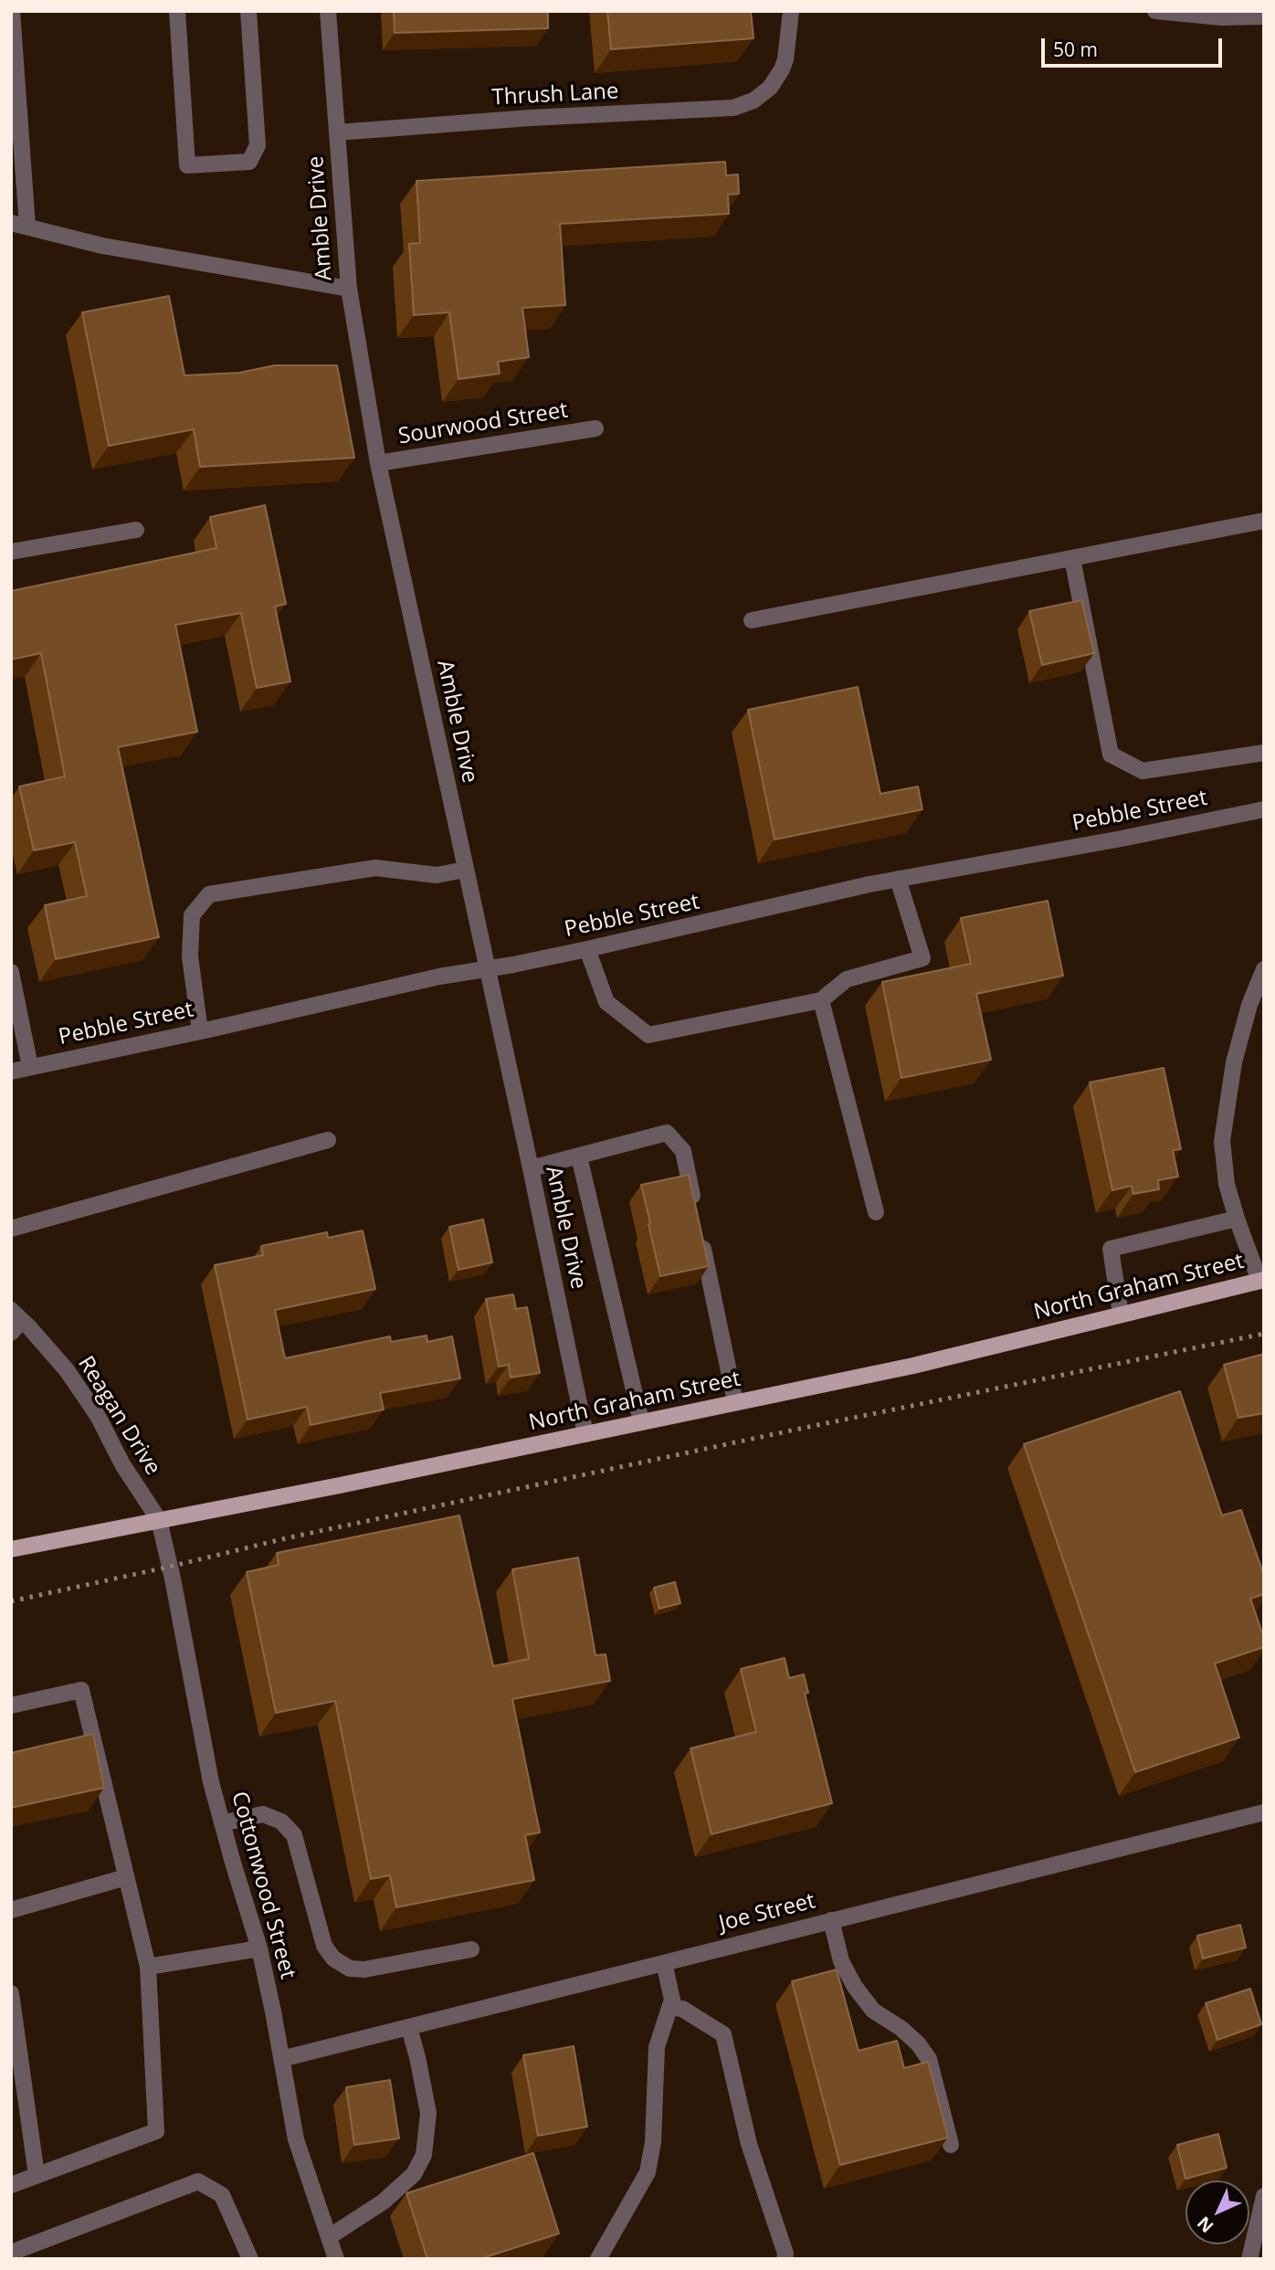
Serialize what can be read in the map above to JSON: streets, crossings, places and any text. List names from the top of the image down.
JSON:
{
  "streets": {
    "main road": ["North Graham Street"],
    "street": [
      "Thrush Lane",
      "Amble Drive",
      "Sourwood Street",
      "Pebble Street",
      "Reagan Drive",
      "Cottonwood Street",
      "Joe Street"
    ]
  },
  "crossings": [
    ["Thrush Lane", "Amble Drive"],
    ["Amble Drive", "Sourwood Street"],
    ["Amble Drive", "Pebble Street"],
    ["Amble Drive", "North Graham Street"],
    ["North Graham Street", "Reagan Drive"],
    ["North Graham Street", "Cottonwood Street"],
    ["Reagan Drive", "Cottonwood Street"],
    ["Cottonwood Street", "Joe Street"]
  ],
  "scale_bar": "50 m",
  "north": "bottom left"
}
